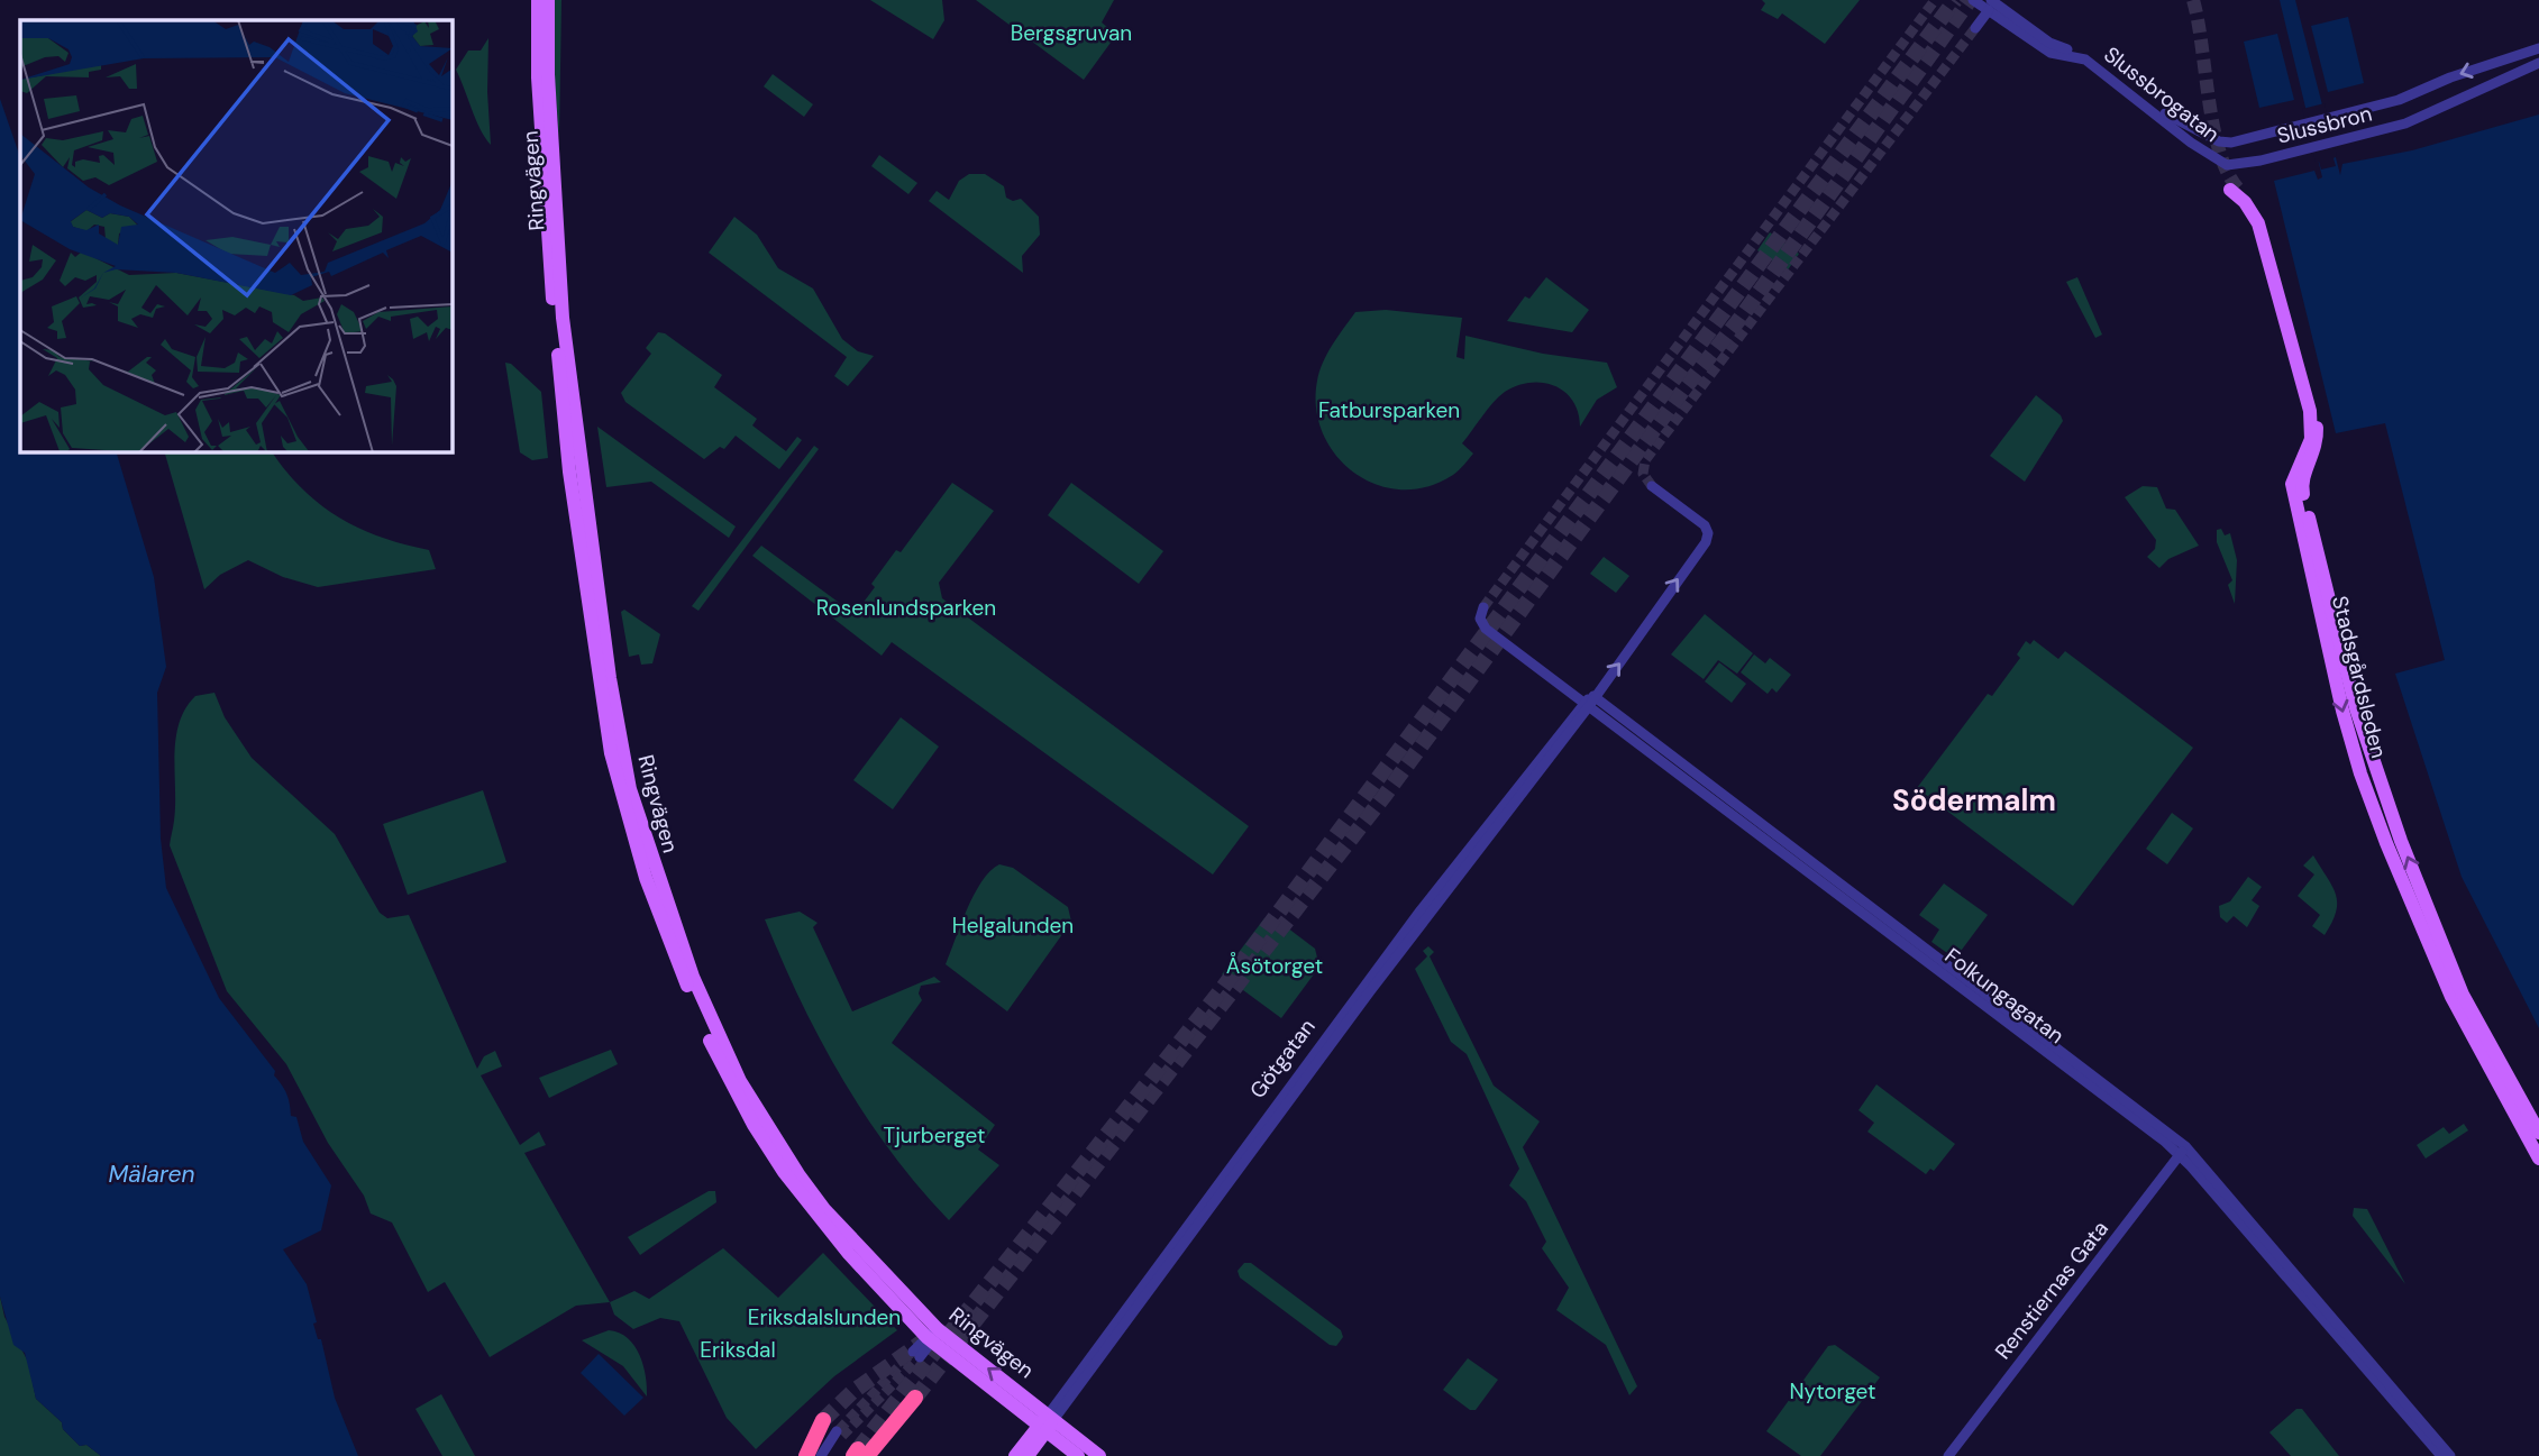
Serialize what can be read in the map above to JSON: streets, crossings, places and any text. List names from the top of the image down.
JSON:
{
  "streets": {
    "main road": ["Ringvägen", "Stadsgårdsleden", "Götgatan"],
    "street": [
      "Slussbrogatan",
      "Slussbron",
      "Folkungagatan",
      "Renstiernas Gata"
    ]
  },
  "crossings": [
    ["Slussbrogatan", "Slussbron"],
    ["Ringvägen", "Götgatan"],
    ["Folkungagatan", "Götgatan"],
    ["Folkungagatan", "Renstiernas Gata"]
  ],
  "districts": ["Södermalm"],
  "water": ["Mälaren"],
  "parks": [
    "Bergsgruvan",
    "Fatbursparken",
    "Rosenlundsparken",
    "Helgalunden",
    "Åsötorget",
    "Tjurberget",
    "Eriksdalslunden",
    "Eriksdal",
    "Nytorget"
  ]
}
